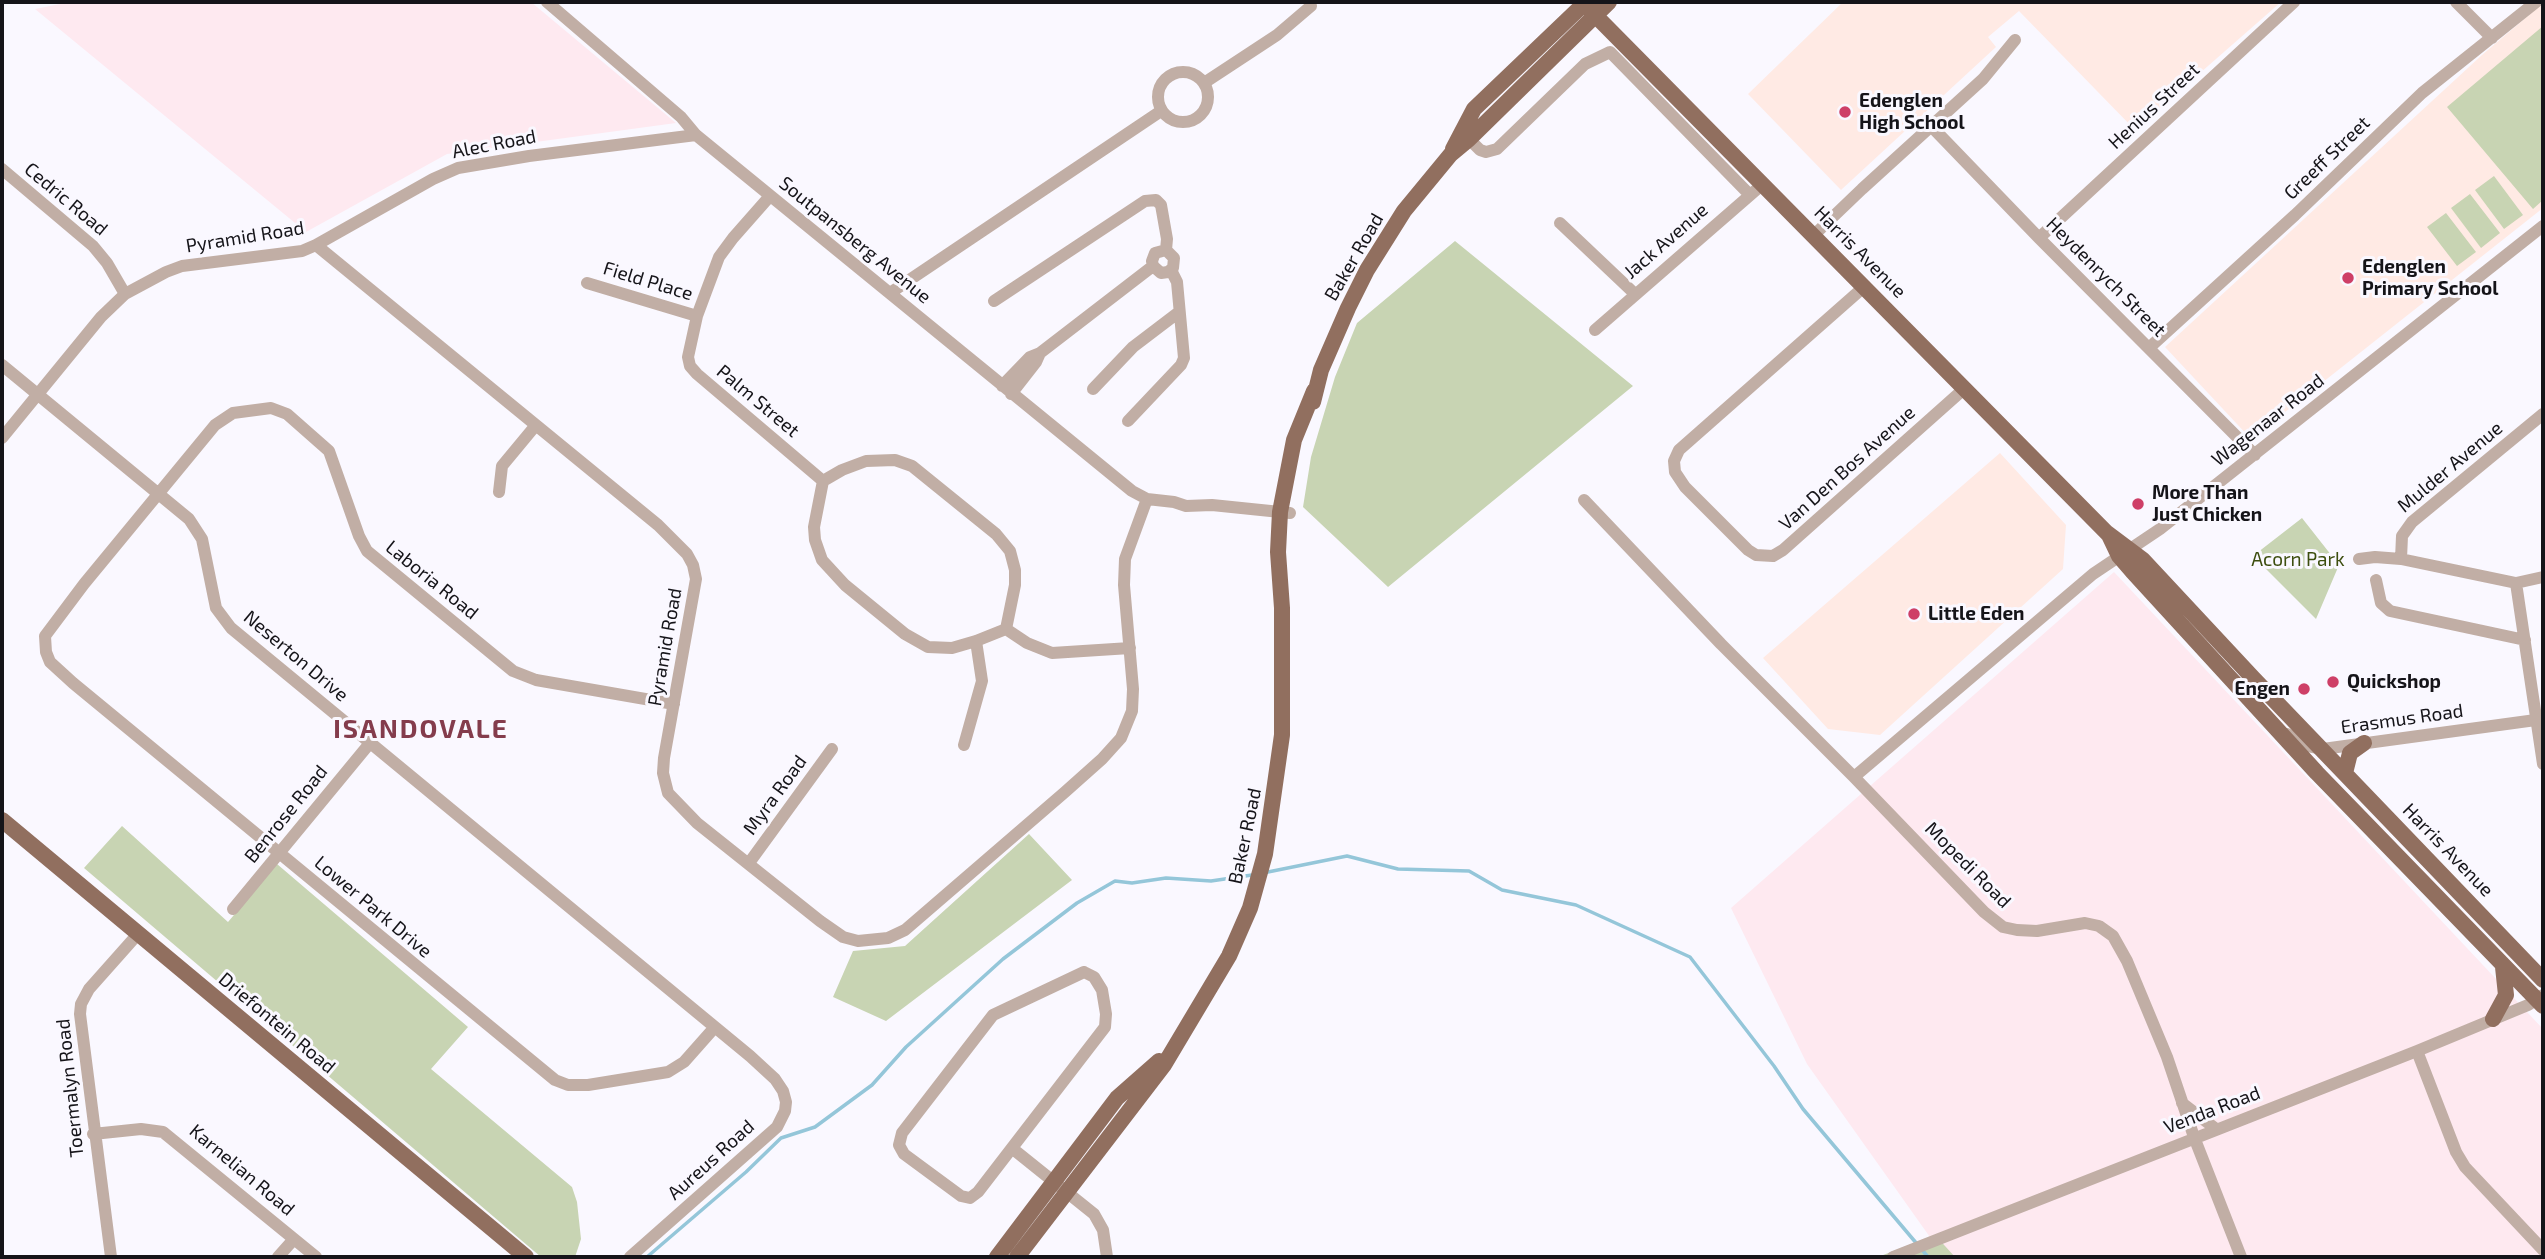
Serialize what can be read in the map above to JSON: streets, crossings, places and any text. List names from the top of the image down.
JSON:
{
  "streets": {
    "main road": ["Harris Avenue", "Baker Road", "Driefontein Road"],
    "street": [
      "Henius Street",
      "Alec Road",
      "Greeff Street",
      "Cedric Road",
      "Pyramid Road",
      "Soutpansberg Avenue",
      "Jack Avenue",
      "Heydenrych Street",
      "Field Place",
      "Palm Street",
      "Wagenaar Road",
      "Mulder Avenue",
      "Van Den Bos Avenue",
      "Laboria Road",
      "Neserton Drive",
      "Erasmus Road",
      "Myra Road",
      "Benrose Road",
      "Mopedi Road",
      "Lower Park Drive",
      "Toermalyn Road",
      "Venda Road",
      "Aureus Road",
      "Karnelian Road"
    ]
  },
  "crossings": [
    ["Henius Street", "Heydenrych Street"],
    ["Alec Road", "Pyramid Road"],
    ["Alec Road", "Soutpansberg Avenue"],
    ["Greeff Street", "Heydenrych Street"],
    ["Cedric Road", "Pyramid Road"],
    ["Pyramid Road", "Soutpansberg Avenue"],
    ["Pyramid Road", "Laboria Road"],
    ["Pyramid Road", "Neserton Drive"],
    ["Pyramid Road", "Myra Road"],
    ["Soutpansberg Avenue", "Palm Street"],
    ["Jack Avenue", "Harris Avenue"],
    ["Harris Avenue", "Baker Road"],
    ["Harris Avenue", "Wagenaar Road"],
    ["Harris Avenue", "Van Den Bos Avenue"],
    ["Harris Avenue", "Erasmus Road"],
    ["Harris Avenue", "Venda Road"],
    ["Heydenrych Street", "Wagenaar Road"],
    ["Field Place", "Palm Street"],
    ["Wagenaar Road", "Mopedi Road"],
    ["Laboria Road", "Neserton Drive"],
    ["Laboria Road", "Lower Park Drive"],
    ["Neserton Drive", "Benrose Road"],
    ["Neserton Drive", "Lower Park Drive"],
    ["Neserton Drive", "Aureus Road"],
    ["Benrose Road", "Lower Park Drive"],
    ["Mopedi Road", "Venda Road"],
    ["Driefontein Road", "Toermalyn Road"],
    ["Toermalyn Road", "Karnelian Road"]
  ],
  "districts": ["ISANDOVALE"],
  "parks": ["Acorn Park"],
  "places": [
    "Edenglen High School",
    "Edenglen Primary School",
    "More Than Just Chicken",
    "Little Eden",
    "Quickshop",
    "Engen"
  ]
}
